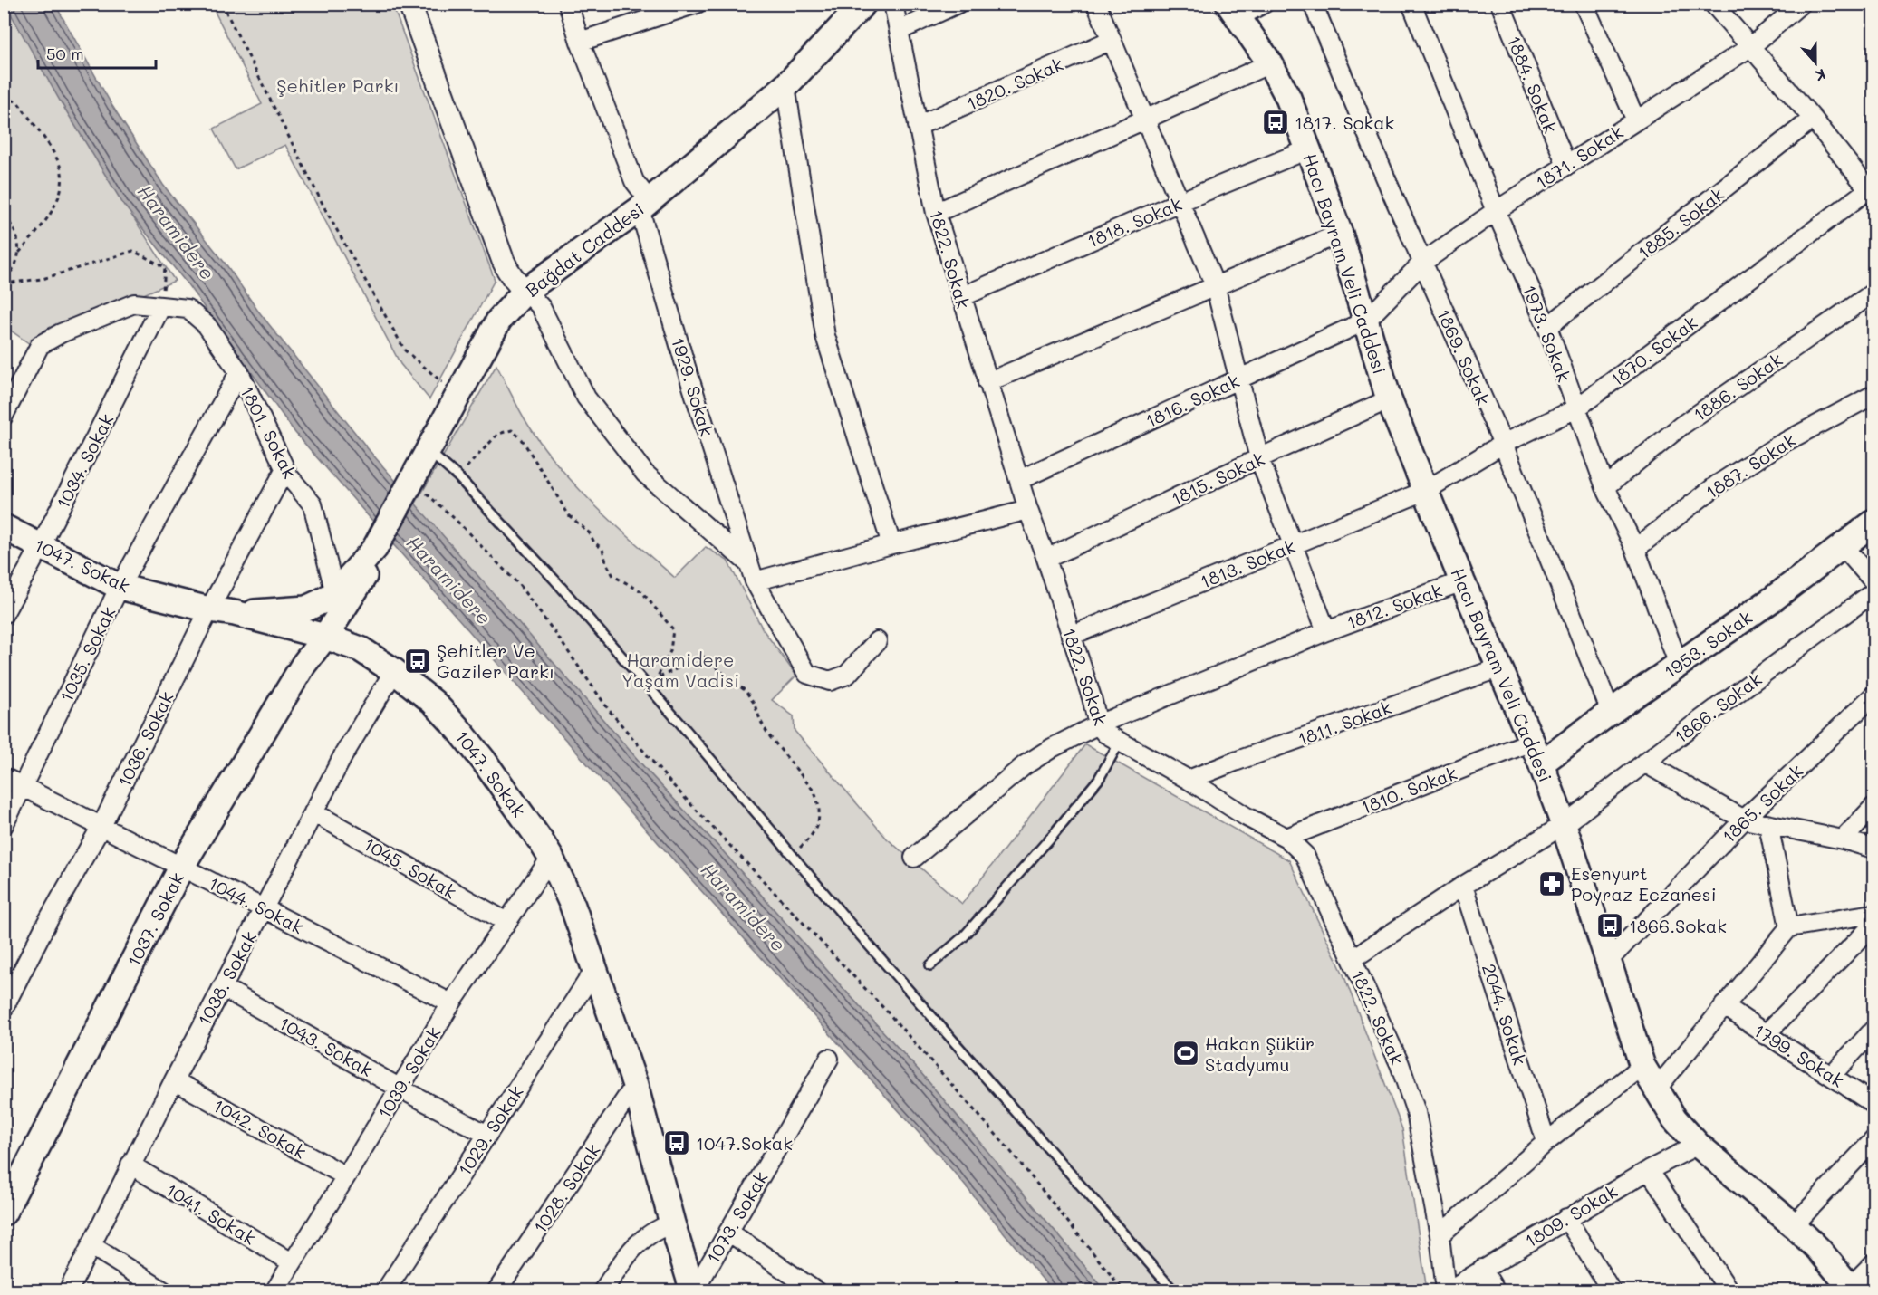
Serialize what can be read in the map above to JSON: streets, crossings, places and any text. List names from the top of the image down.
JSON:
{
  "streets": {
    "main road": [
      "Bağdat Caddesi",
      "Hacı Bayram Veli Caddesi",
      "1047. Sokak",
      "1953. Sokak",
      "1037. Sokak"
    ],
    "street": [
      "1820. Sokak",
      "1884. Sokak",
      "1871. Sokak",
      "1818. Sokak",
      "1885. Sokak",
      "1822. Sokak",
      "1973. Sokak",
      "1870. Sokak",
      "1869. Sokak",
      "1929. Sokak",
      "1886. Sokak",
      "1816. Sokak",
      "1801. Sokak",
      "1034. Sokak",
      "1887. Sokak",
      "1815. Sokak",
      "1813. Sokak",
      "1812. Sokak",
      "1035. Sokak",
      "1866. Sokak",
      "1811. Sokak",
      "1036. Sokak",
      "1810. Sokak",
      "1865. Sokak",
      "1045. Sokak",
      "1044. Sokak",
      "1038. Sokak",
      "2044. Sokak",
      "1043. Sokak",
      "1799. Sokak",
      "1039. Sokak",
      "1042. Sokak",
      "1029. Sokak",
      "1028. Sokak",
      "1041. Sokak",
      "1809. Sokak",
      "1073. Sokak"
    ]
  },
  "crossings": [
    ["1820. Sokak", "1822. Sokak"],
    ["1884. Sokak", "1871. Sokak"],
    ["1871. Sokak", "Hacı Bayram Veli Caddesi"],
    ["1871. Sokak", "1973. Sokak"],
    ["1871. Sokak", "1869. Sokak"],
    ["1871. Sokak", "1816. Sokak"],
    ["1818. Sokak", "1822. Sokak"],
    ["1818. Sokak", "Hacı Bayram Veli Caddesi"],
    ["1885. Sokak", "1973. Sokak"],
    ["Bağdat Caddesi", "1929. Sokak"],
    ["Bağdat Caddesi", "1037. Sokak"],
    ["1822. Sokak", "1816. Sokak"],
    ["1822. Sokak", "1815. Sokak"],
    ["1822. Sokak", "1813. Sokak"],
    ["1822. Sokak", "1812. Sokak"],
    ["1822. Sokak", "1866. Sokak"],
    ["1822. Sokak", "1811. Sokak"],
    ["1822. Sokak", "1810. Sokak"],
    ["1822. Sokak", "1809. Sokak"],
    ["Hacı Bayram Veli Caddesi", "1870. Sokak"],
    ["Hacı Bayram Veli Caddesi", "1816. Sokak"],
    ["Hacı Bayram Veli Caddesi", "1815. Sokak"],
    ["Hacı Bayram Veli Caddesi", "1813. Sokak"],
    ["Hacı Bayram Veli Caddesi", "1812. Sokak"],
    ["Hacı Bayram Veli Caddesi", "1953. Sokak"],
    ["Hacı Bayram Veli Caddesi", "1866. Sokak"],
    ["Hacı Bayram Veli Caddesi", "1811. Sokak"],
    ["Hacı Bayram Veli Caddesi", "1810. Sokak"],
    ["Hacı Bayram Veli Caddesi", "1865. Sokak"],
    ["Hacı Bayram Veli Caddesi", "1809. Sokak"],
    ["1973. Sokak", "1870. Sokak"],
    ["1973. Sokak", "1886. Sokak"],
    ["1973. Sokak", "1887. Sokak"],
    ["1973. Sokak", "1953. Sokak"],
    ["1870. Sokak", "1869. Sokak"],
    ["1870. Sokak", "1813. Sokak"],
    ["1869. Sokak", "1953. Sokak"],
    ["1801. Sokak", "1034. Sokak"],
    ["1801. Sokak", "1035. Sokak"],
    ["1801. Sokak", "1036. Sokak"],
    ["1034. Sokak", "1047. Sokak"],
    ["1047. Sokak", "1035. Sokak"],
    ["1047. Sokak", "1036. Sokak"],
    ["1047. Sokak", "1037. Sokak"],
    ["1047. Sokak", "1038. Sokak"],
    ["1047. Sokak", "1039. Sokak"],
    ["1047. Sokak", "1029. Sokak"],
    ["1047. Sokak", "1028. Sokak"],
    ["1047. Sokak", "1073. Sokak"],
    ["1953. Sokak", "1810. Sokak"],
    ["1035. Sokak", "1044. Sokak"],
    ["1866. Sokak", "2044. Sokak"],
    ["1036. Sokak", "1044. Sokak"],
    ["1045. Sokak", "1038. Sokak"],
    ["1045. Sokak", "1039. Sokak"],
    ["1044. Sokak", "1037. Sokak"],
    ["1044. Sokak", "1038. Sokak"],
    ["1044. Sokak", "1039. Sokak"],
    ["1038. Sokak", "1043. Sokak"],
    ["1038. Sokak", "1042. Sokak"],
    ["1038. Sokak", "1041. Sokak"],
    ["1043. Sokak", "1039. Sokak"],
    ["1043. Sokak", "1029. Sokak"],
    ["1039. Sokak", "1042. Sokak"],
    ["1039. Sokak", "1041. Sokak"]
  ],
  "water": ["Haramidere"],
  "parks": ["Şehitler Parkı", "Haramidere Yaşam Vadisi"],
  "places": {
    "bus stop": [
      "1817. Sokak",
      "Şehitler Ve Gaziler Parkı",
      "1866.Sokak",
      "1047.Sokak"
    ],
    "pharmacy": ["Esenyurt Poyraz Eczanesi"],
    "sports": ["Hakan Şükür Stadyumu"]
  },
  "scale_bar": "50 m",
  "north": "bottom"
}
